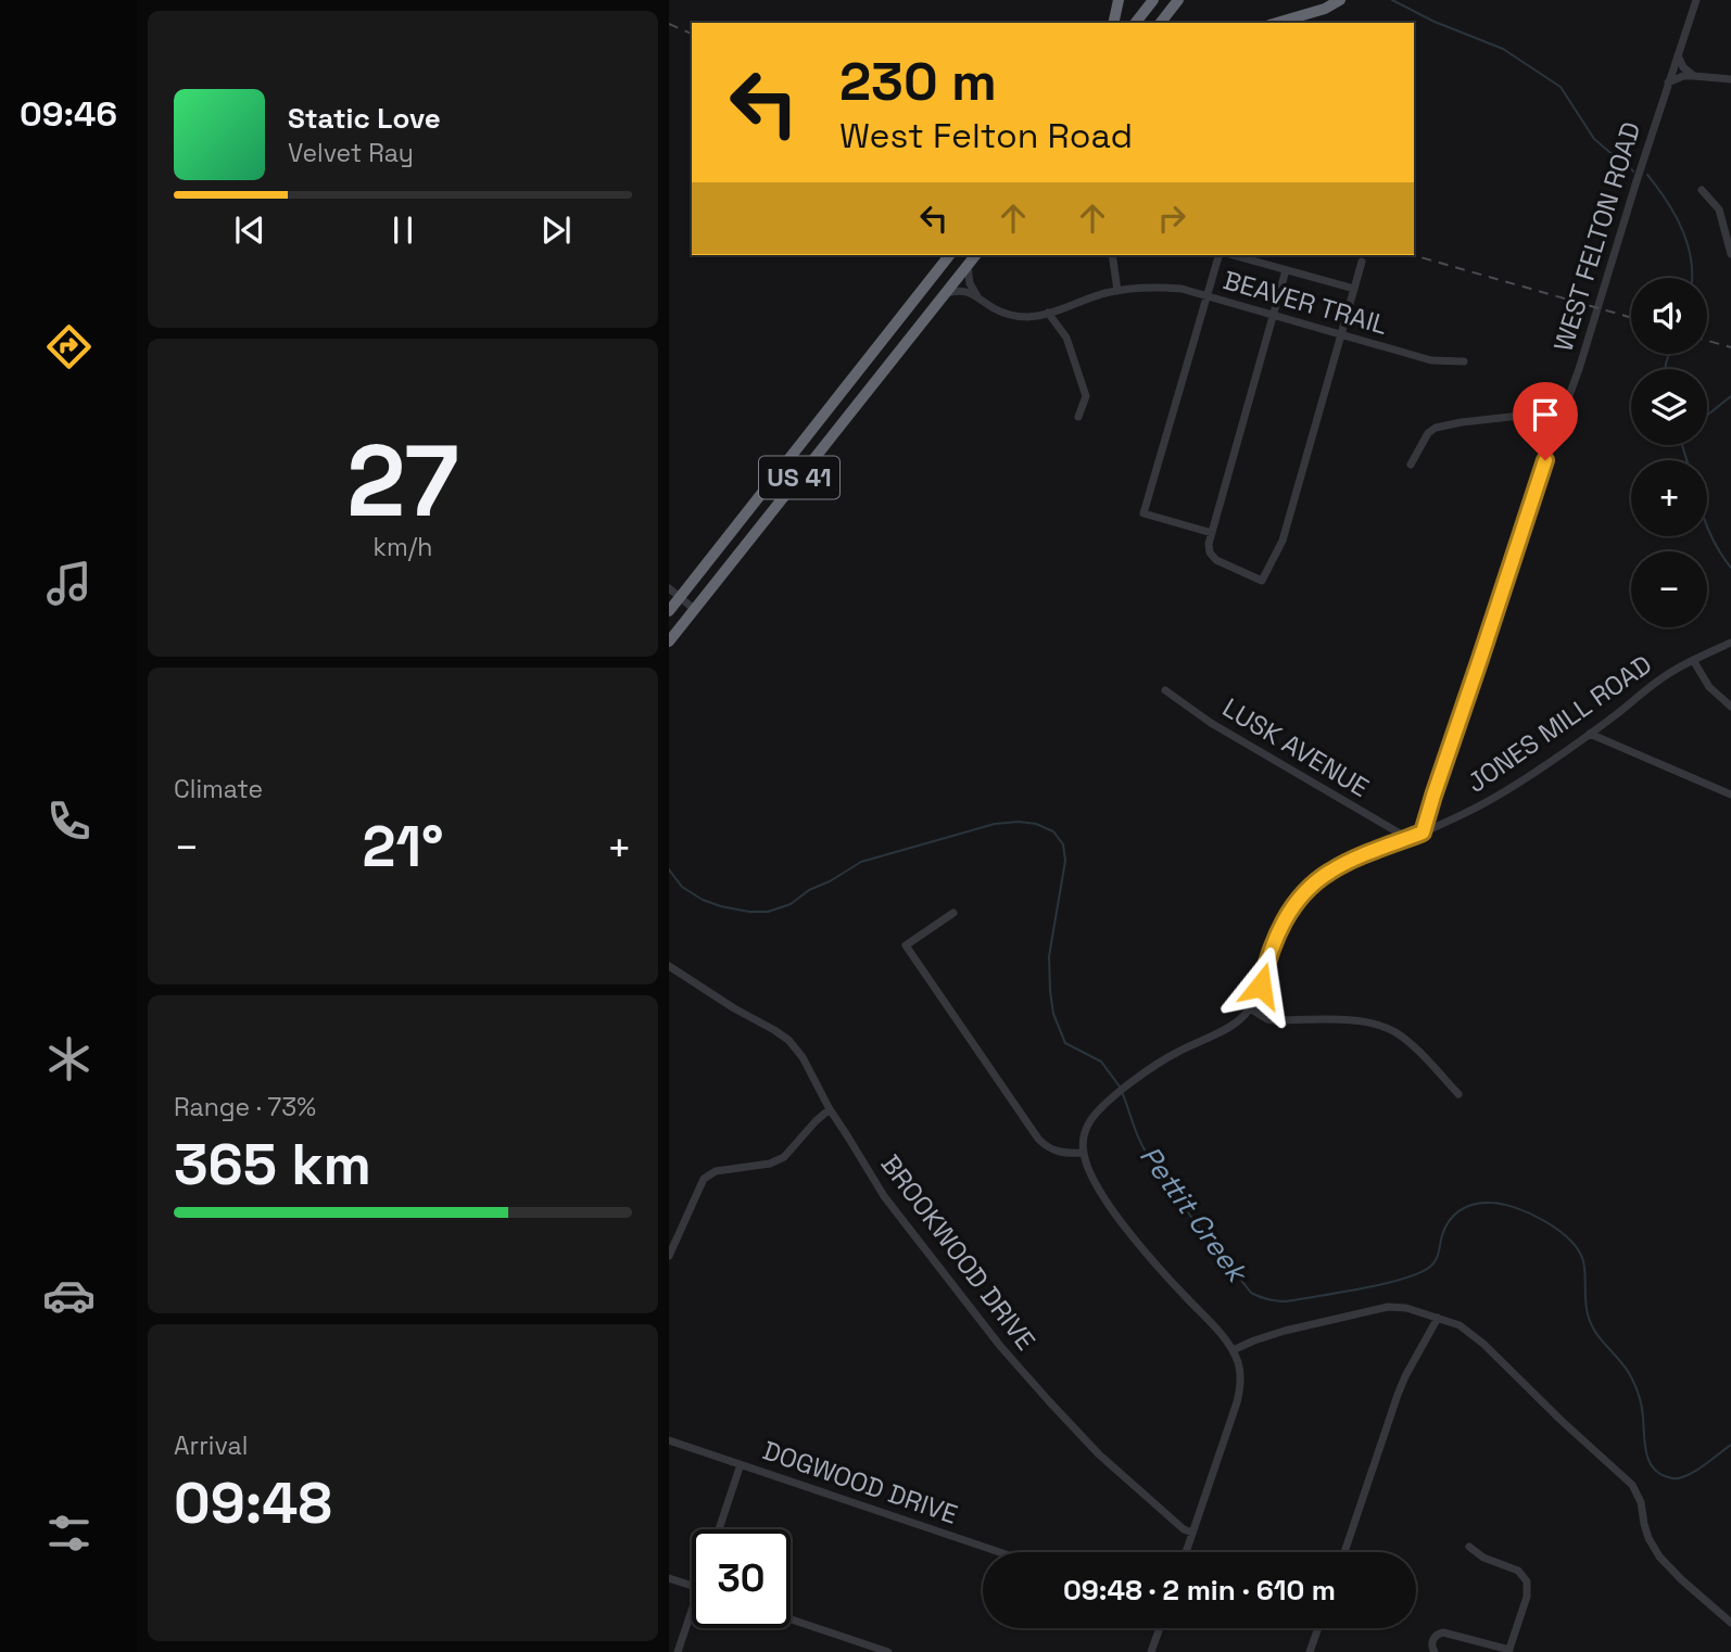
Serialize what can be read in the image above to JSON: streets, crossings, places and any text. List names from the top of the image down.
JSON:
{
  "streets": {
    "highway": ["US 41"],
    "street": [
      "WEST FELTON ROAD",
      "BEAVER TRAIL",
      "JONES MILL ROAD",
      "LUSK AVENUE",
      "BROOKWOOD DRIVE",
      "DOGWOOD DRIVE"
    ]
  },
  "crossings": [
    ["WEST FELTON ROAD", "JONES MILL ROAD"],
    ["BEAVER TRAIL", "US 41"],
    ["JONES MILL ROAD", "LUSK AVENUE"]
  ],
  "water": ["Pettit Creek"],
  "page": {
    "tabs": "09:46",
    "turn": ["230 m", "West Felton Road"],
    "song": ["Static Love", "Velvet Ray"],
    "map_buttons": ["+", "−"],
    "tile": [
      ["27", "km/h"],
      "Climate",
      ["Range · 73%", "365 km"],
      ["Arrival", "09:48"]
    ],
    "heat": ["−", "21°", "+"],
    "limit": "30",
    "trip": "09:48 · 2 min · 610 m"
  }
}
